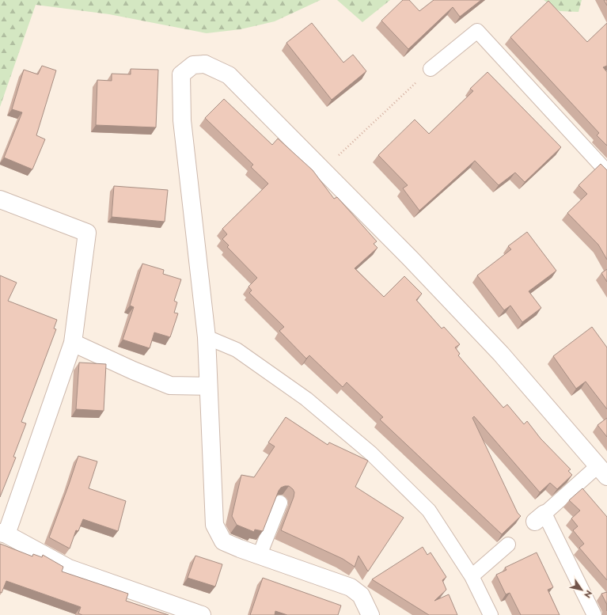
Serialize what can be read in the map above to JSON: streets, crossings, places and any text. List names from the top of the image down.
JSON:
{
  "north": "bottom right"
}
